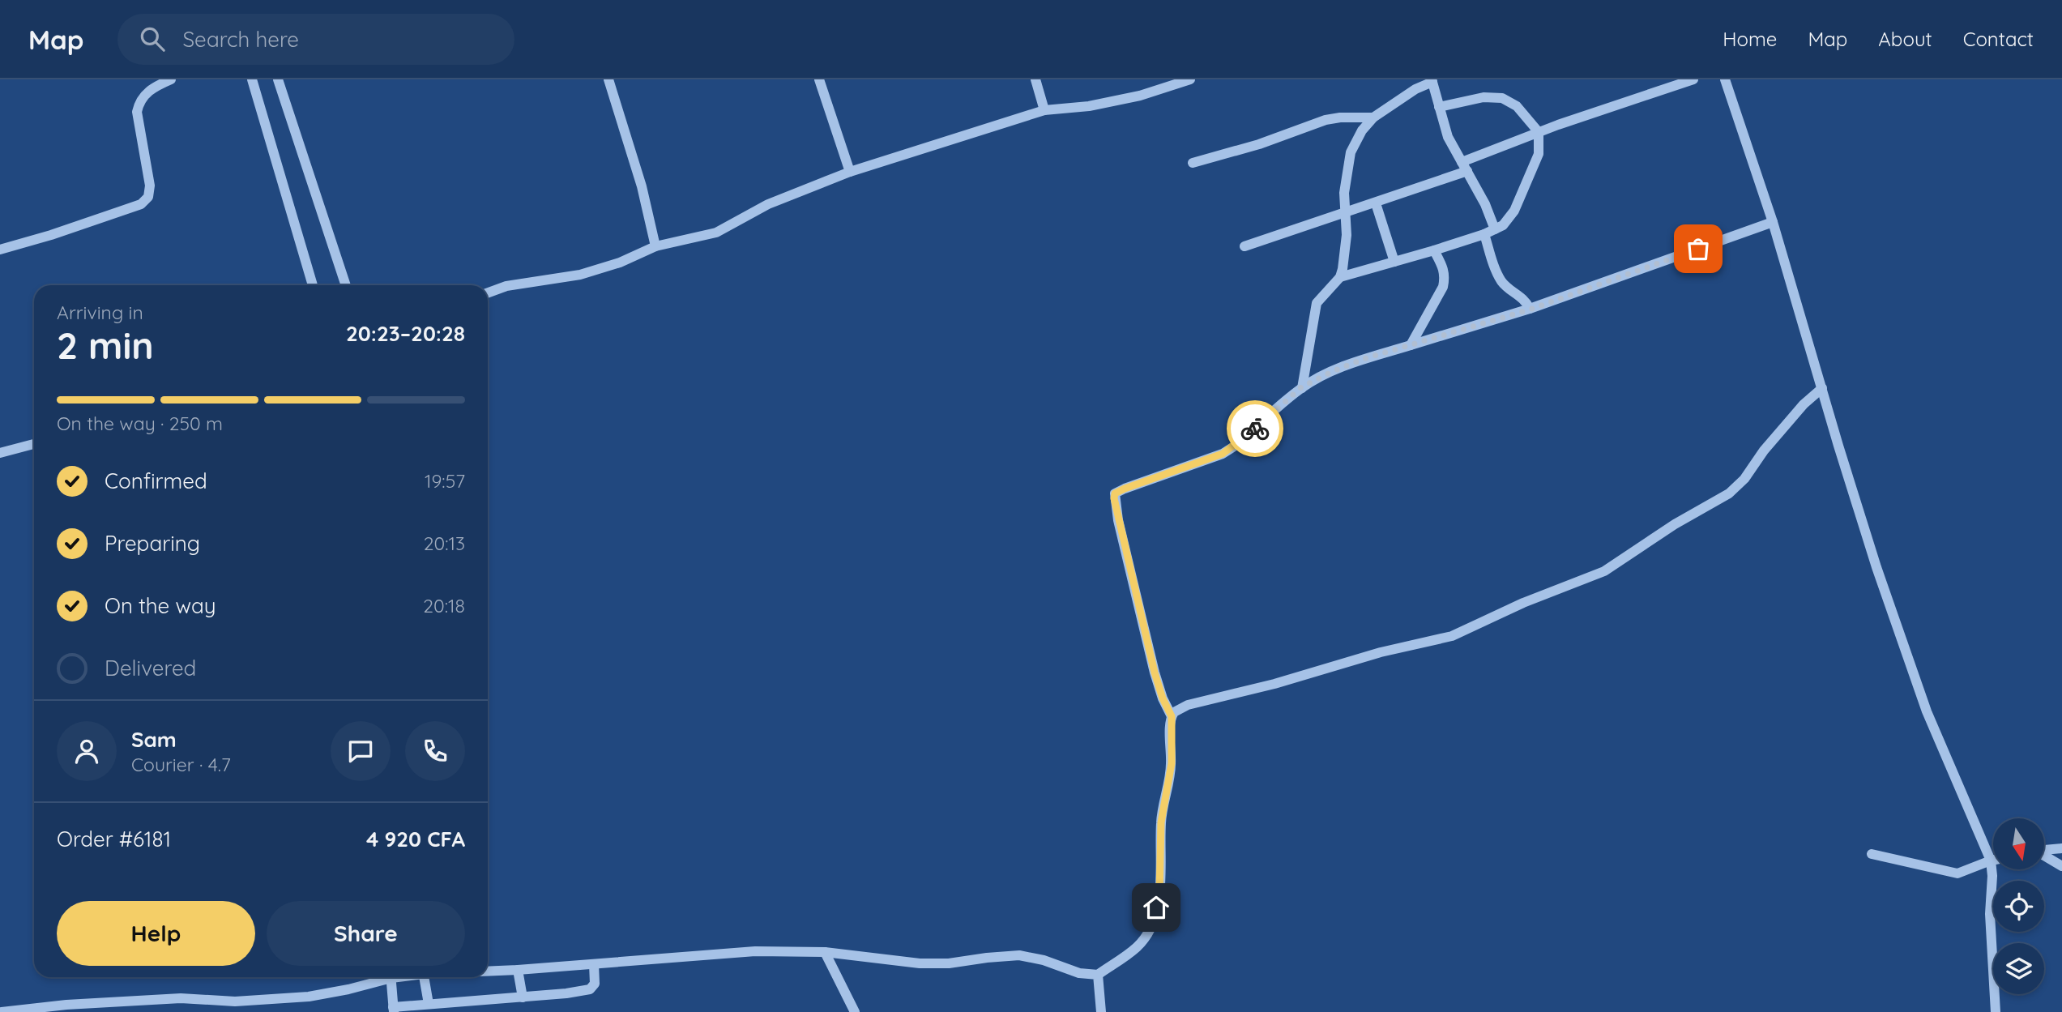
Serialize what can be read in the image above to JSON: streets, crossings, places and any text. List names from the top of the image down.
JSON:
{
  "north": "bottom",
  "page": {
    "header": "Map",
    "search": "Search here",
    "nav": [
      "Home",
      "Map",
      "About",
      "Contact"
    ],
    "heading": ["2 min", "Arriving in", "20:23–20:28"],
    "panel": [
      "Sam",
      "Courier · 4.7",
      "Order #6181",
      "4 920 CFA"
    ],
    "bar": "On the way · 250 m",
    "list": [
      ["Confirmed", "19:57"],
      ["Preparing", "20:13"],
      ["On the way", "20:18"],
      "Delivered"
    ],
    "buttons": ["Help", "Share"]
  }
}
